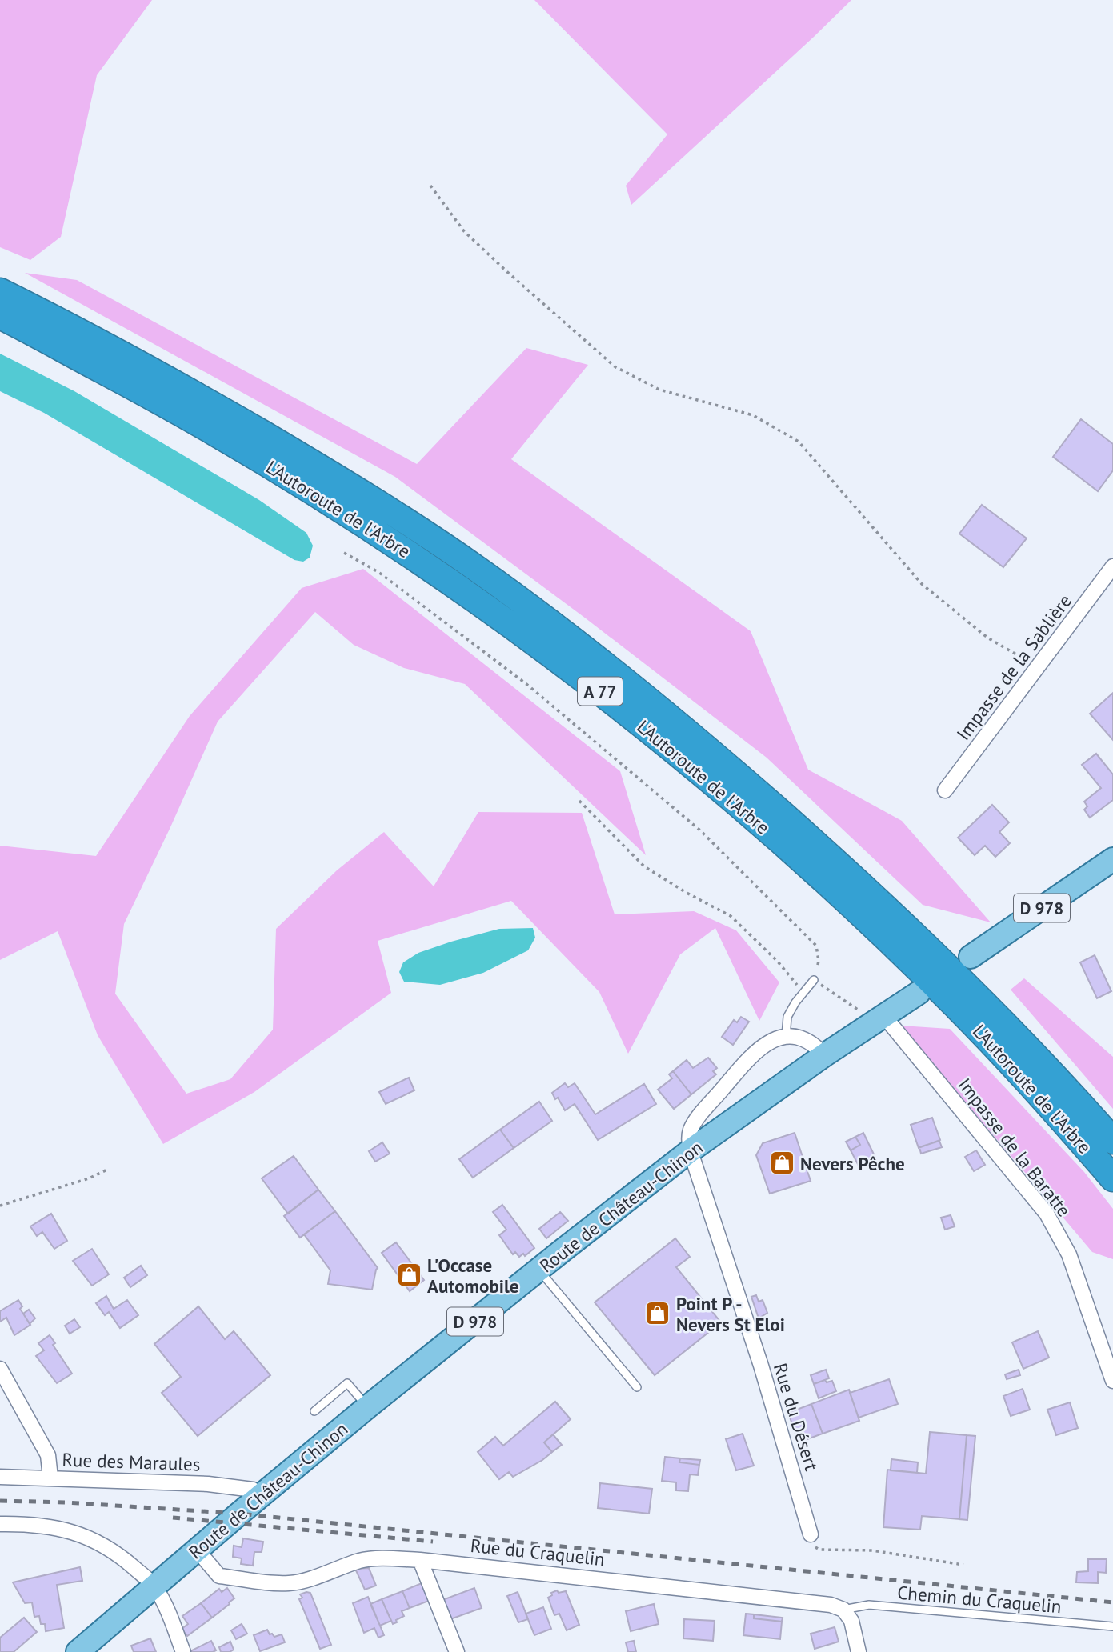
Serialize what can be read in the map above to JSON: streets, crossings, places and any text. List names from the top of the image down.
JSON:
{
  "streets": {
    "highway": ["L'Autoroute de l'Arbre", "A 77"],
    "main road": ["D 978", "Route de Château-Chinon"],
    "street": [
      "Impasse de la Sablière",
      "Impasse de la Baratte",
      "Rue du Désert",
      "Rue des Maraules",
      "Rue du Craquelin"
    ],
    "lane": ["Chemin du Craquelin"]
  },
  "crossings": [
    ["D 978", "Route de Château-Chinon"],
    ["Impasse de la Baratte", "Route de Château-Chinon"],
    ["Route de Château-Chinon", "Rue du Désert"],
    ["Route de Château-Chinon", "Rue des Maraules"],
    ["Route de Château-Chinon", "Rue du Craquelin"],
    ["Rue du Craquelin", "Chemin du Craquelin"]
  ],
  "places": {
    "shop": ["Nevers Pêche", "L'Occase Automobile", "Point P - Nevers St Eloi"]
  }
}
